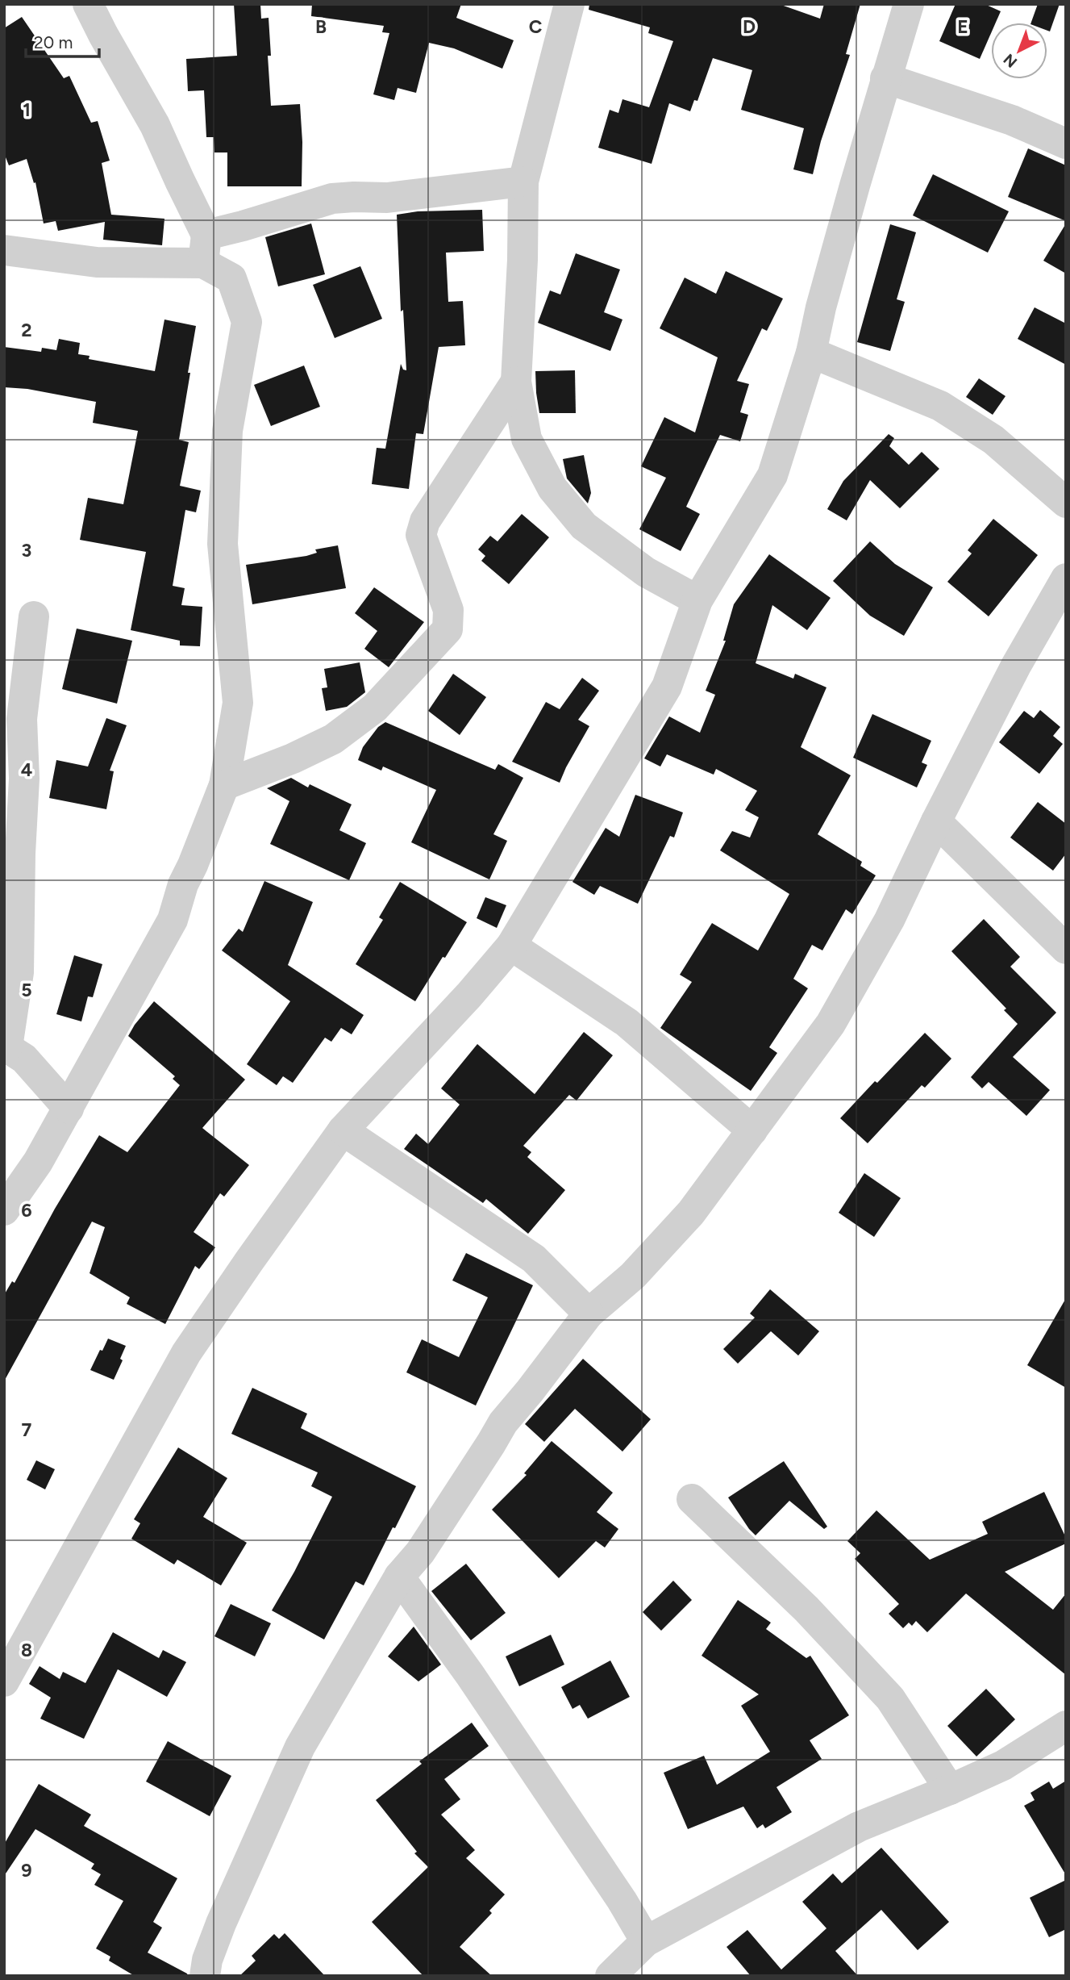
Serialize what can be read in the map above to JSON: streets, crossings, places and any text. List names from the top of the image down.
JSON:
{
  "scale_bar": "20 m",
  "north": "bottom left",
  "grid": {
    "columns": [
      "B",
      "C",
      "D",
      "E"
    ],
    "rows": [
      "1",
      "2",
      "3",
      "4",
      "5",
      "6",
      "7",
      "8",
      "9"
    ]
  }
}
